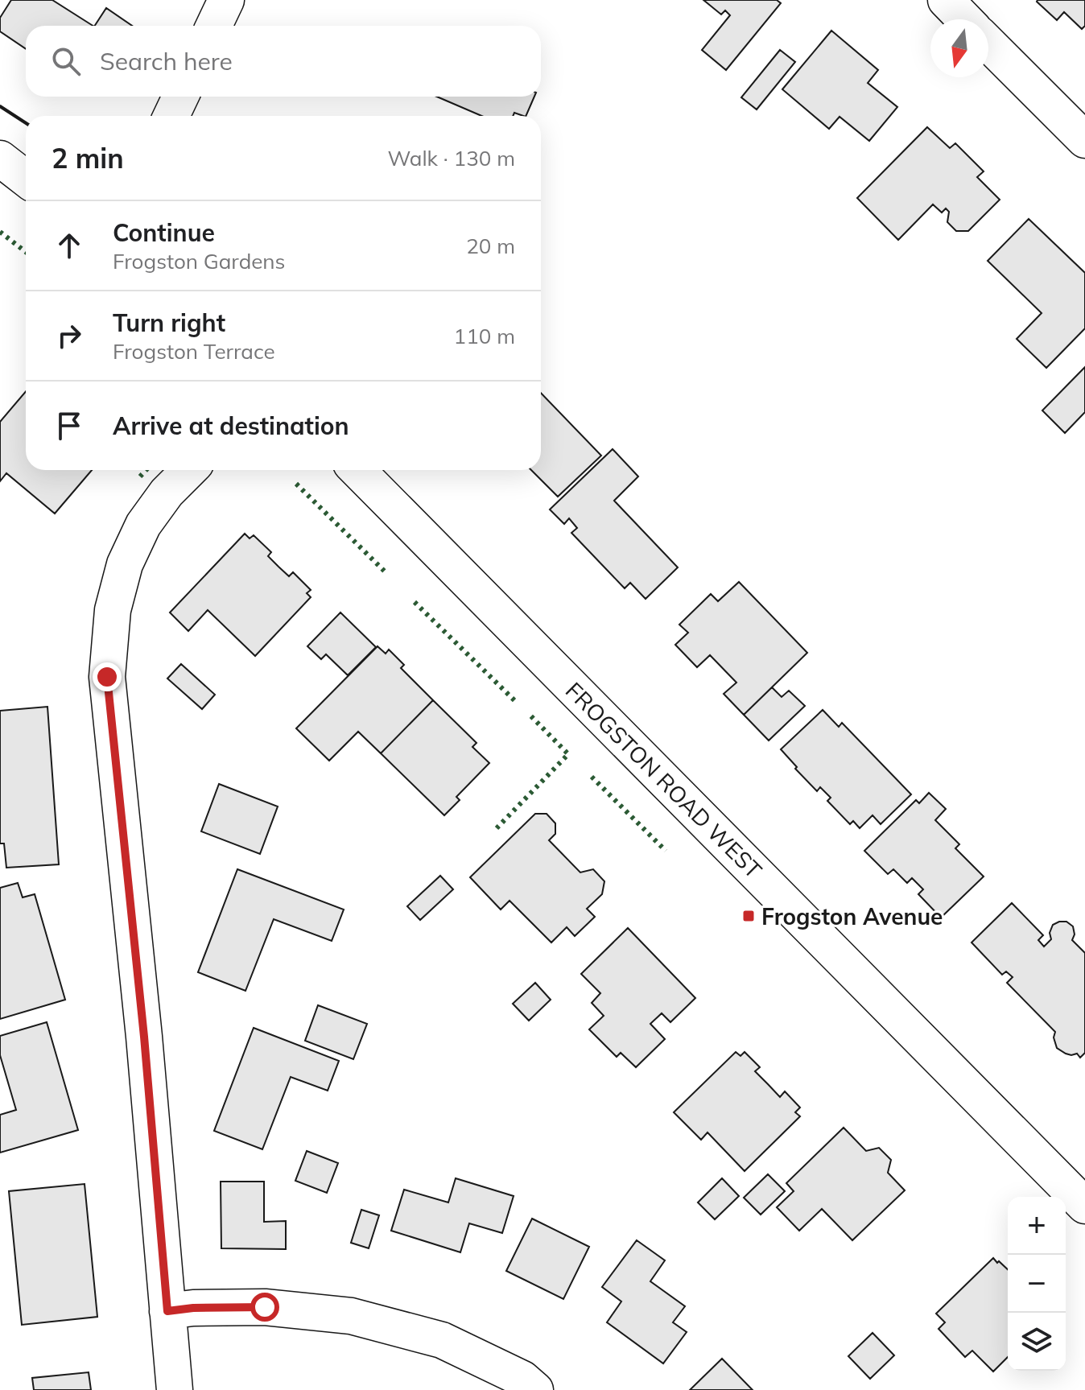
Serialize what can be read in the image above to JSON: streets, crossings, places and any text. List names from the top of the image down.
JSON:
{
  "streets": {
    "street": ["FROGSTON ROAD WEST"]
  },
  "places": {
    "transit": ["Frogston Avenue"]
  },
  "north": "bottom",
  "page": {
    "search": "Search here",
    "heading": ["2 min", "Walk · 130 m"],
    "list": [
      ["Continue", "Frogston Gardens", "20 m"],
      ["Turn right", "Frogston Terrace", "110 m"],
      "Arrive at destination"
    ],
    "map_buttons": ["+", "−"]
  }
}
